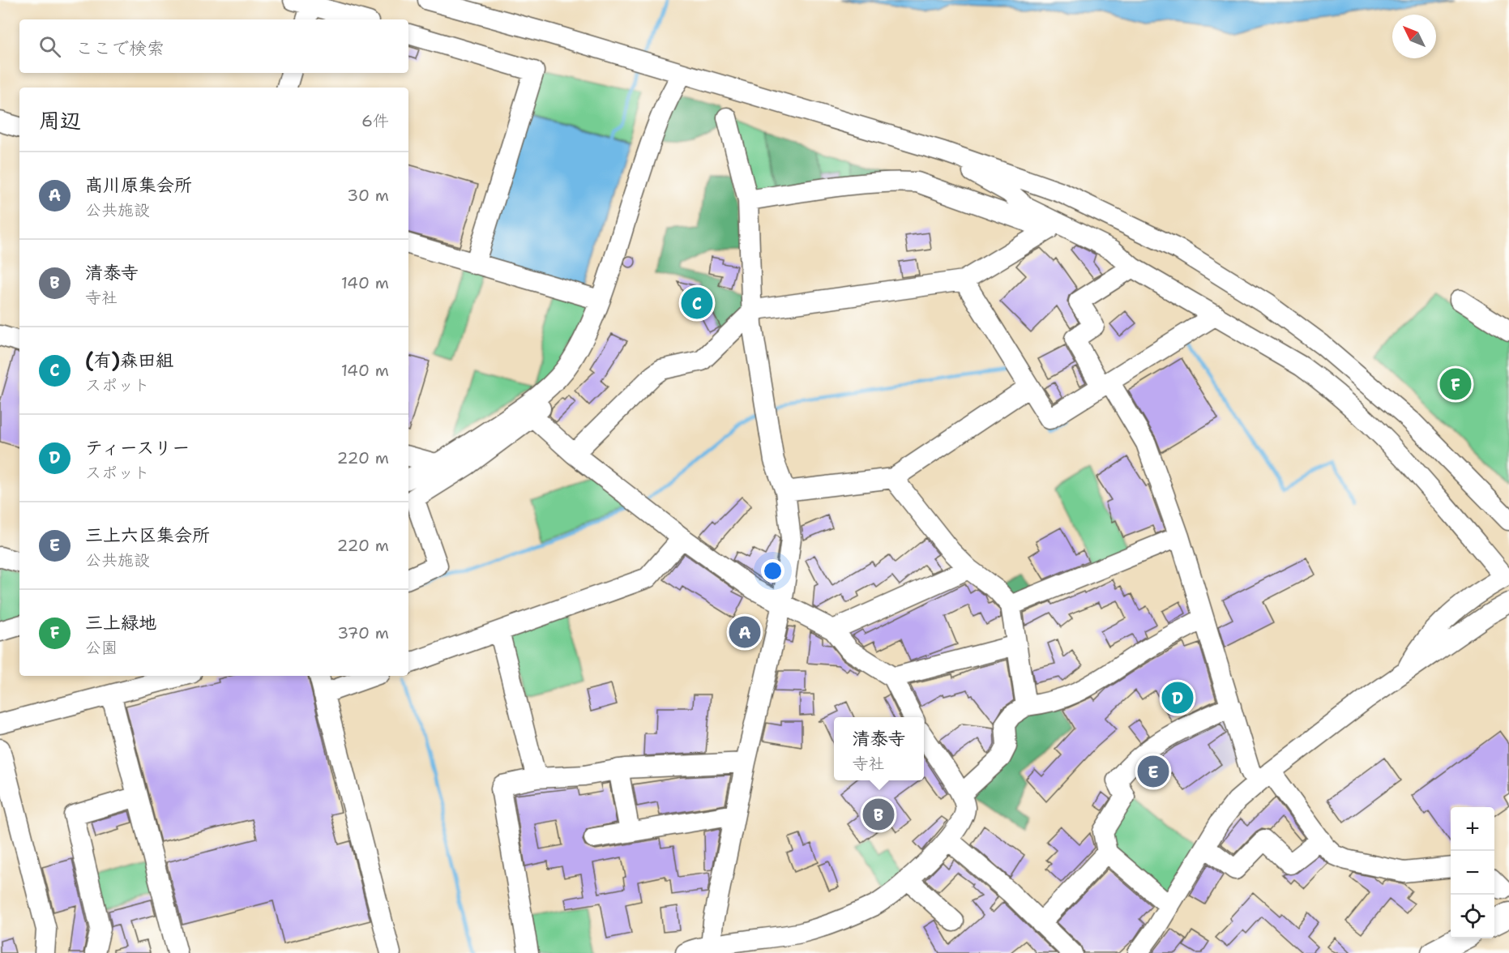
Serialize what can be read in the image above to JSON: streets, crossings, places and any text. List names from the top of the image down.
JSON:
{
  "north": "top left",
  "page": {
    "search": "ここで検索",
    "heading": ["周辺", "6件"],
    "list": [
      {
        "mark": "A",
        "name": "髙川原集会所",
        "note": "公共施設",
        "value": "30 m"
      },
      {
        "mark": "B",
        "name": "清泰寺",
        "note": "寺社",
        "value": "140 m"
      },
      {
        "mark": "C",
        "name": "(有)森田組",
        "note": "スポット",
        "value": "140 m"
      },
      {
        "mark": "D",
        "name": "ティースリー",
        "note": "スポット",
        "value": "220 m"
      },
      {
        "mark": "E",
        "name": "三上六区集会所",
        "note": "公共施設",
        "value": "220 m"
      },
      {
        "mark": "F",
        "name": "三上緑地",
        "note": "公園",
        "value": "370 m"
      }
    ],
    "pins": [
      "C",
      "F",
      "A",
      "D",
      "E",
      "B"
    ],
    "popup": ["清泰寺", "寺社"],
    "map_buttons": ["+", "−"]
  }
}
